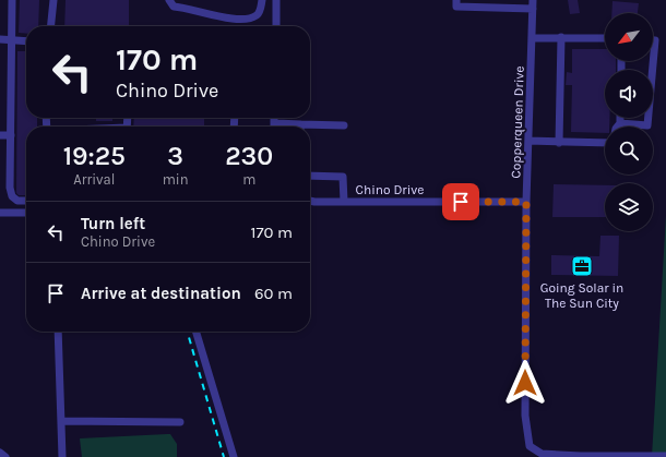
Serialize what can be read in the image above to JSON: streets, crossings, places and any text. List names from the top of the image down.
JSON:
{
  "streets": {
    "street": ["Copperqueen Drive", "Chino Drive"]
  },
  "crossings": [
    ["Copperqueen Drive", "Chino Drive"]
  ],
  "places": {
    "office": ["Going Solar in The Sun City"]
  },
  "north": "bottom left",
  "page": {
    "turn": ["170 m", "Chino Drive"],
    "eta": [
      "19:25",
      "Arrival",
      "3",
      "min",
      "230",
      "m"
    ],
    "list": [
      {
        "name": "Turn left",
        "note": "Chino Drive",
        "value": "170 m"
      },
      {
        "name": "Arrive at destination",
        "value": "60 m"
      }
    ]
  }
}
